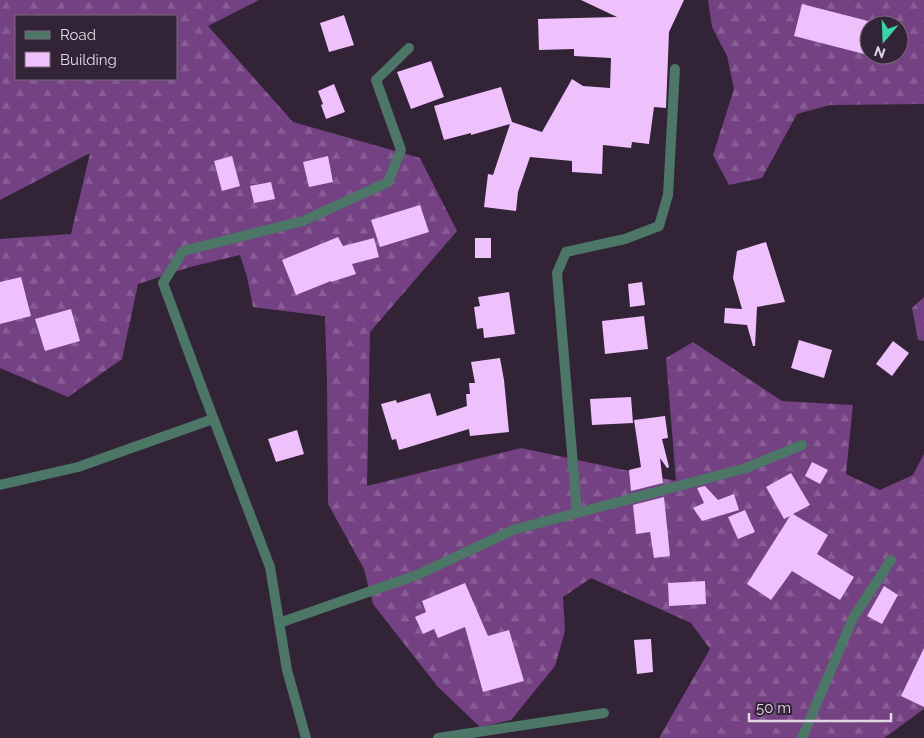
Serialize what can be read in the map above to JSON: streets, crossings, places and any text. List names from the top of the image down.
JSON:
{
  "legend": ["Road", "Building"],
  "scale_bar": "50 m",
  "north": "bottom"
}
